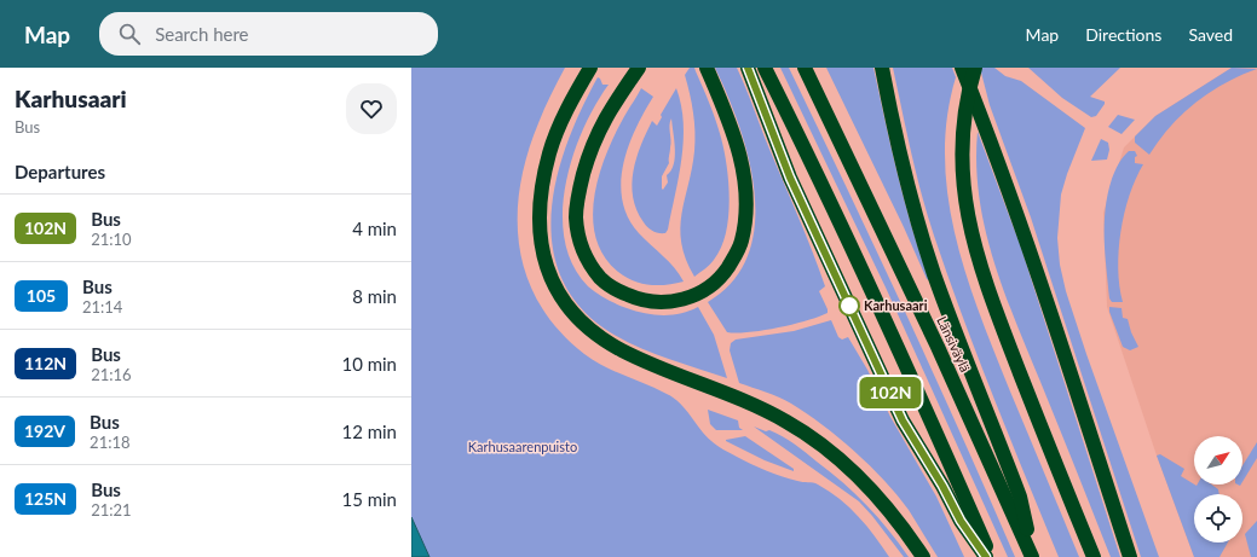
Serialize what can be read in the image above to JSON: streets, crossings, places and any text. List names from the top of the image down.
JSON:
{
  "streets": {
    "highway": ["Länsiväylä"]
  },
  "parks": ["Karhusaarenpuisto"],
  "places": ["Karhusaari"],
  "lines": ["bus line 102N"],
  "north": "top right",
  "page": {
    "header": "Map",
    "search": "Search here",
    "nav": ["Map", "Directions", "Saved"],
    "heading": [
      ["Karhusaari", "Bus"],
      "Departures"
    ],
    "on_map": "102N",
    "list": [
      {
        "mark": "102N",
        "name": "Bus",
        "note": "21:10",
        "value": "4 min"
      },
      {
        "mark": "105",
        "name": "Bus",
        "note": "21:14",
        "value": "8 min"
      },
      {
        "mark": "112N",
        "name": "Bus",
        "note": "21:16",
        "value": "10 min"
      },
      {
        "mark": "192V",
        "name": "Bus",
        "note": "21:18",
        "value": "12 min"
      },
      {
        "mark": "125N",
        "name": "Bus",
        "note": "21:21",
        "value": "15 min"
      }
    ]
  }
}
